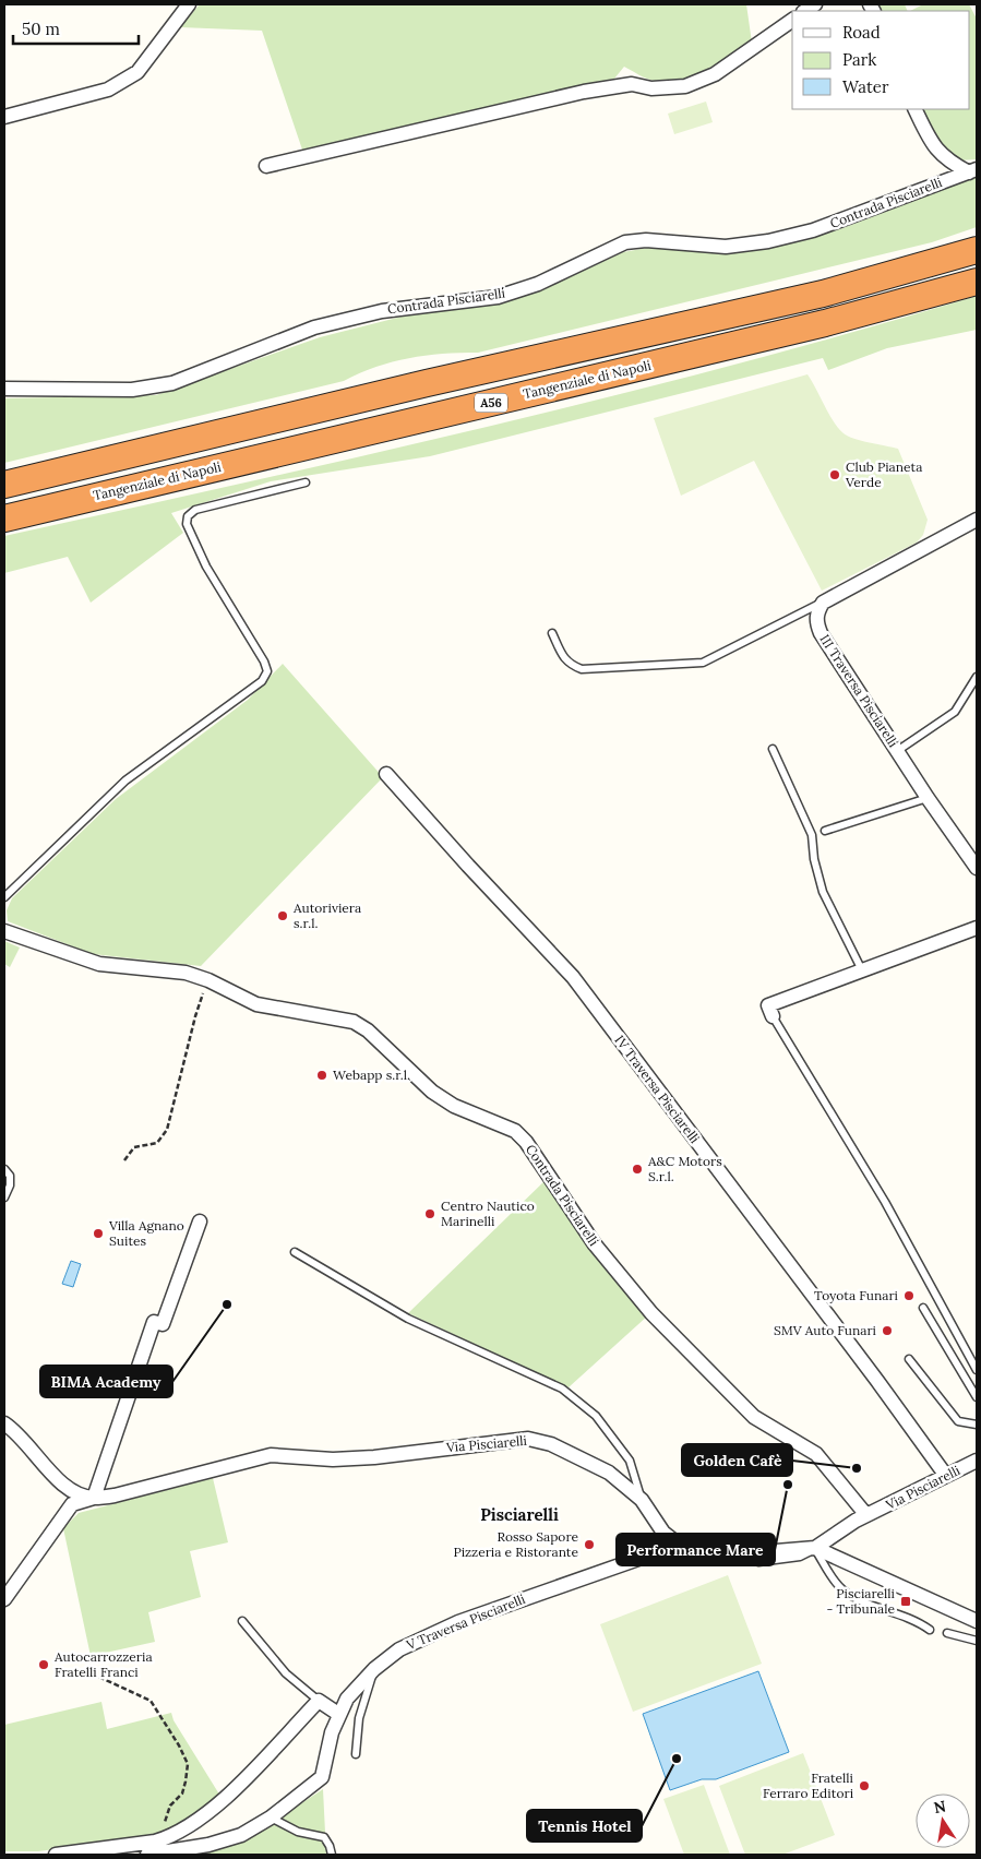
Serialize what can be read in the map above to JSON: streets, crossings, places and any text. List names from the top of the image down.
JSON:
{
  "streets": {
    "highway": ["Tangenziale di Napoli", "A56"],
    "street": [
      "Contrada Pisciarelli",
      "III Traversa Pisciarelli",
      "IV Traversa Pisciarelli",
      "Via Pisciarelli",
      "V Traversa Pisciarelli"
    ]
  },
  "crossings": [
    ["Contrada Pisciarelli", "Via Pisciarelli"],
    ["IV Traversa Pisciarelli", "Via Pisciarelli"],
    ["Via Pisciarelli", "V Traversa Pisciarelli"]
  ],
  "districts": ["Pisciarelli"],
  "places": {
    "other": [
      "Club Pianeta Verde",
      "Autoriviera s.r.l.",
      "Webapp s.r.l.",
      "A&C Motors S.r.l.",
      "Centro Nautico Marinelli",
      "Villa Agnano Suites",
      "Toyota Funari",
      "BIMA Academy",
      "SMV Auto Funari",
      "Golden Cafè",
      "Performance Mare",
      "Rosso Sapore Pizzeria e Ristorante",
      "Autocarrozzeria Fratelli Franci",
      "Tennis Hotel",
      "Fratelli Ferraro Editori"
    ],
    "transit": ["Pisciarelli - Tribunale"]
  },
  "legend": ["Road", "Park", "Water"],
  "scale_bar": "50 m",
  "north": "top"
}
